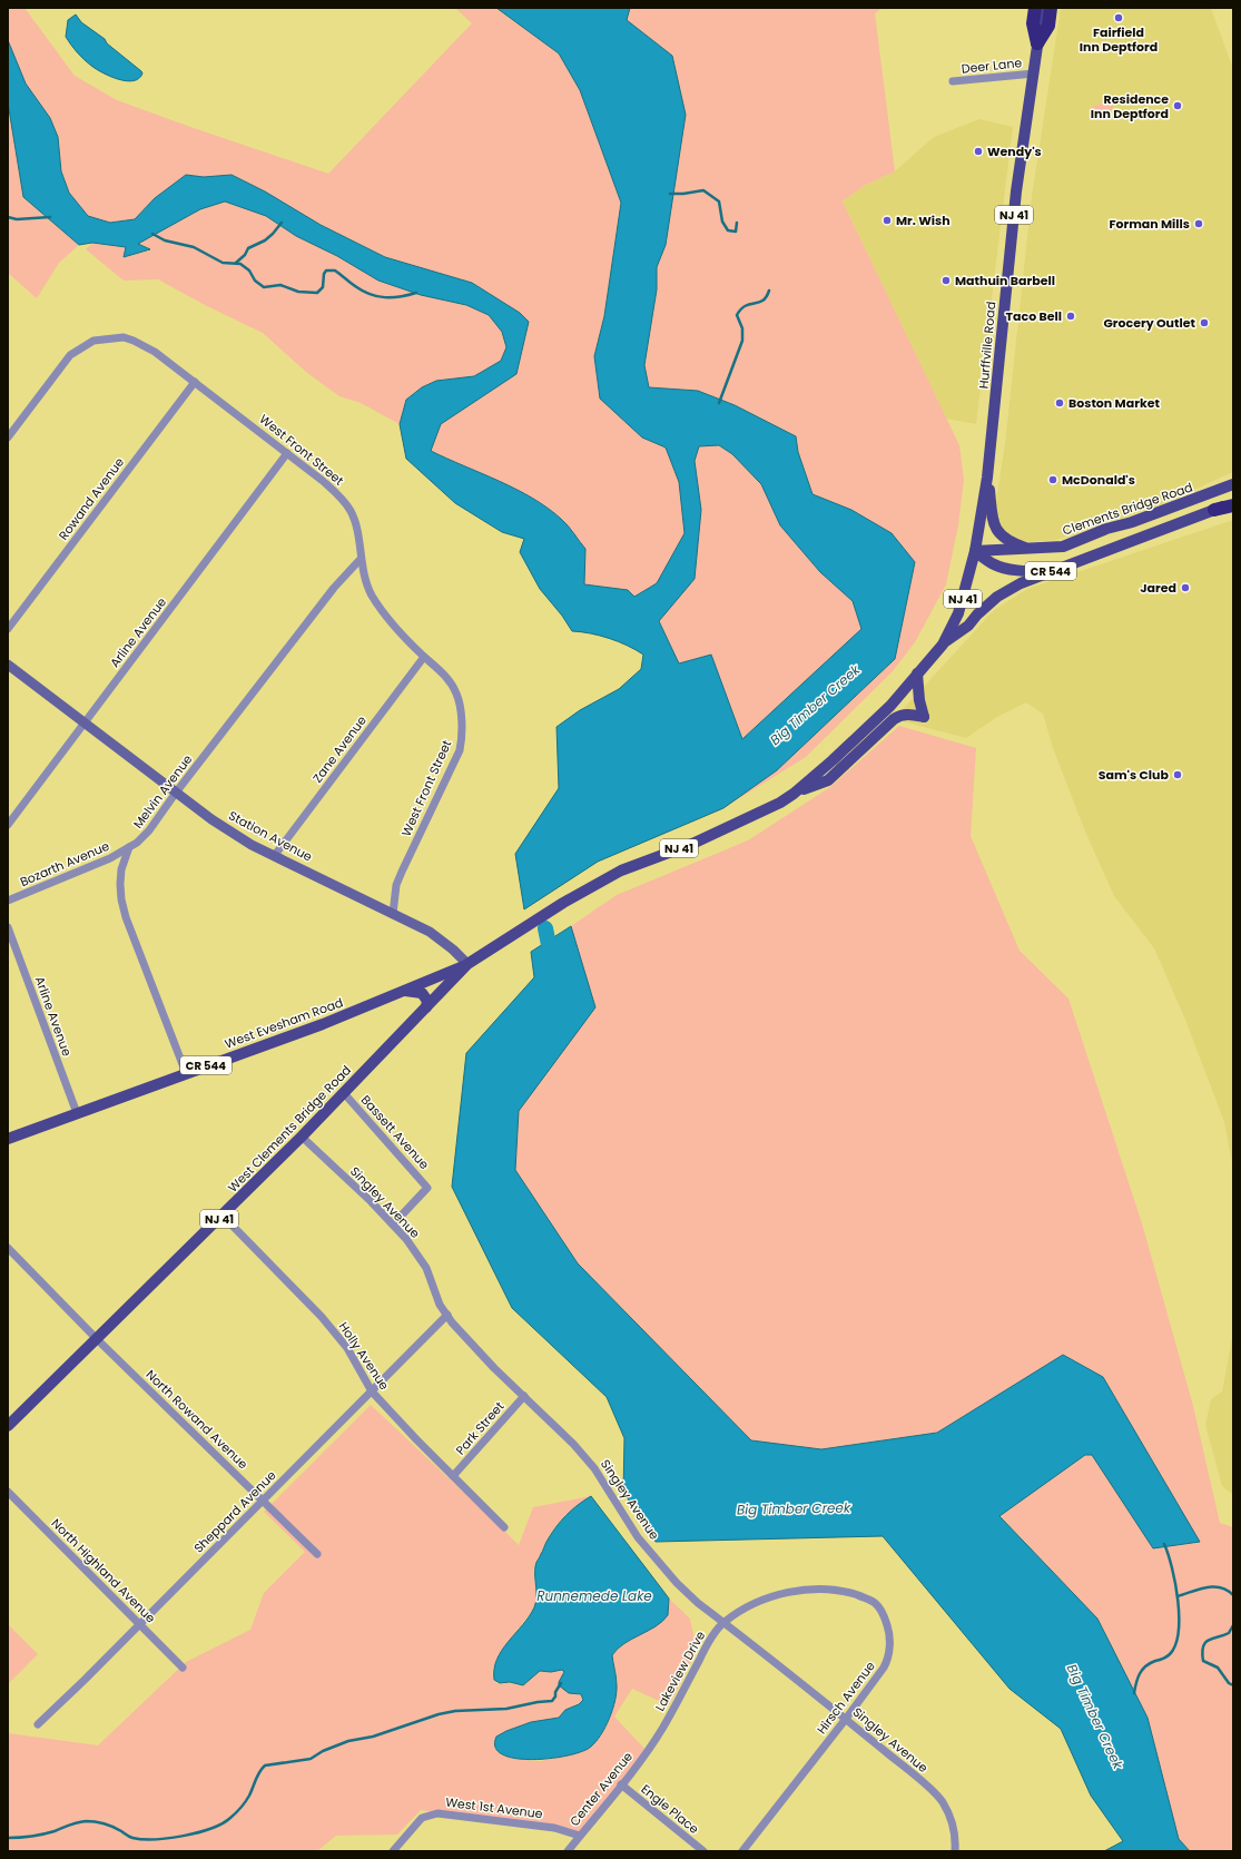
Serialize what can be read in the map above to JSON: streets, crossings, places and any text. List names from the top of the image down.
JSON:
{
  "streets": {
    "main road": [
      "NJ 41",
      "Hurffville Road",
      "Clements Bridge Road",
      "CR 544",
      "West Evesham Road",
      "West Clements Bridge Road"
    ],
    "street": [
      "Deer Lane",
      "West Front Street",
      "Rowand Avenue",
      "Arline Avenue",
      "Zane Avenue",
      "Melvin Avenue",
      "Station Avenue",
      "Bozarth Avenue",
      "Bassett Avenue",
      "Singley Avenue",
      "Holly Avenue",
      "North Rowand Avenue",
      "Park Street",
      "Sheppard Avenue",
      "North Highland Avenue",
      "Lakeview Drive",
      "Hirsch Avenue",
      "Center Avenue",
      "West 1st Avenue",
      "Engle Place"
    ]
  },
  "crossings": [
    ["Deer Lane", "Hurffville Road"],
    ["NJ 41", "Hurffville Road"],
    ["NJ 41", "Clements Bridge Road"],
    ["NJ 41", "CR 544"],
    ["NJ 41", "West Clements Bridge Road"],
    ["Hurffville Road", "Clements Bridge Road"],
    ["West Front Street", "Rowand Avenue"],
    ["West Front Street", "Arline Avenue"],
    ["West Front Street", "Zane Avenue"],
    ["West Front Street", "Melvin Avenue"],
    ["West Front Street", "Station Avenue"],
    ["Arline Avenue", "Station Avenue"],
    ["Arline Avenue", "West Evesham Road"],
    ["Zane Avenue", "Station Avenue"],
    ["Melvin Avenue", "Station Avenue"],
    ["Melvin Avenue", "Bozarth Avenue"],
    ["Station Avenue", "West Evesham Road"],
    ["Station Avenue", "West Clements Bridge Road"],
    ["West Evesham Road", "West Clements Bridge Road"],
    ["West Clements Bridge Road", "Bassett Avenue"],
    ["West Clements Bridge Road", "Singley Avenue"],
    ["West Clements Bridge Road", "Holly Avenue"],
    ["West Clements Bridge Road", "North Rowand Avenue"],
    ["Bassett Avenue", "Singley Avenue"],
    ["Singley Avenue", "Park Street"],
    ["Singley Avenue", "Sheppard Avenue"],
    ["Singley Avenue", "Lakeview Drive"],
    ["Singley Avenue", "Hirsch Avenue"],
    ["Holly Avenue", "Park Street"],
    ["Holly Avenue", "Sheppard Avenue"],
    ["North Rowand Avenue", "Sheppard Avenue"],
    ["Sheppard Avenue", "North Highland Avenue"],
    ["Lakeview Drive", "Hirsch Avenue"],
    ["Lakeview Drive", "Center Avenue"],
    ["Center Avenue", "West 1st Avenue"],
    ["Center Avenue", "Engle Place"]
  ],
  "water": ["Big Timber Creek", "Runnemede Lake"],
  "places": [
    "Fairfield Inn Deptford",
    "Residence Inn Deptford",
    "Wendy's",
    "Mr. Wish",
    "Forman Mills",
    "Mathuin Barbell",
    "Taco Bell",
    "Grocery Outlet",
    "Boston Market",
    "McDonald's",
    "Jared",
    "Sam's Club"
  ]
}
